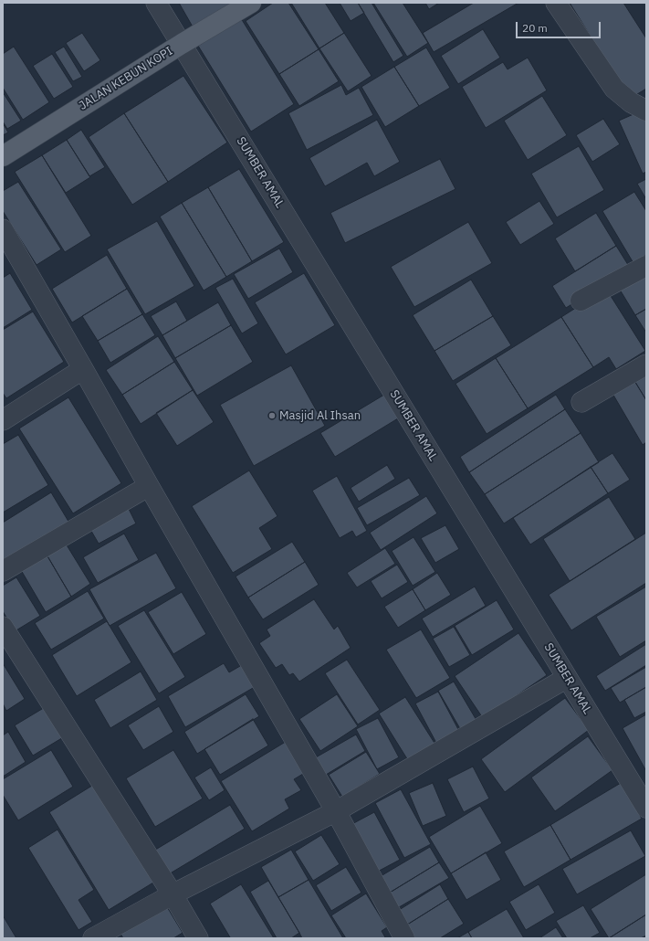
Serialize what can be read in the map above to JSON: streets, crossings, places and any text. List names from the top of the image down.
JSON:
{
  "streets": {
    "main road": ["JALAN KEBUN KOPI"],
    "street": ["SUMBER AMAL"]
  },
  "crossings": [
    ["JALAN KEBUN KOPI", "SUMBER AMAL"]
  ],
  "places": ["Masjid Al Ihsan"],
  "scale_bar": "20 m"
}
